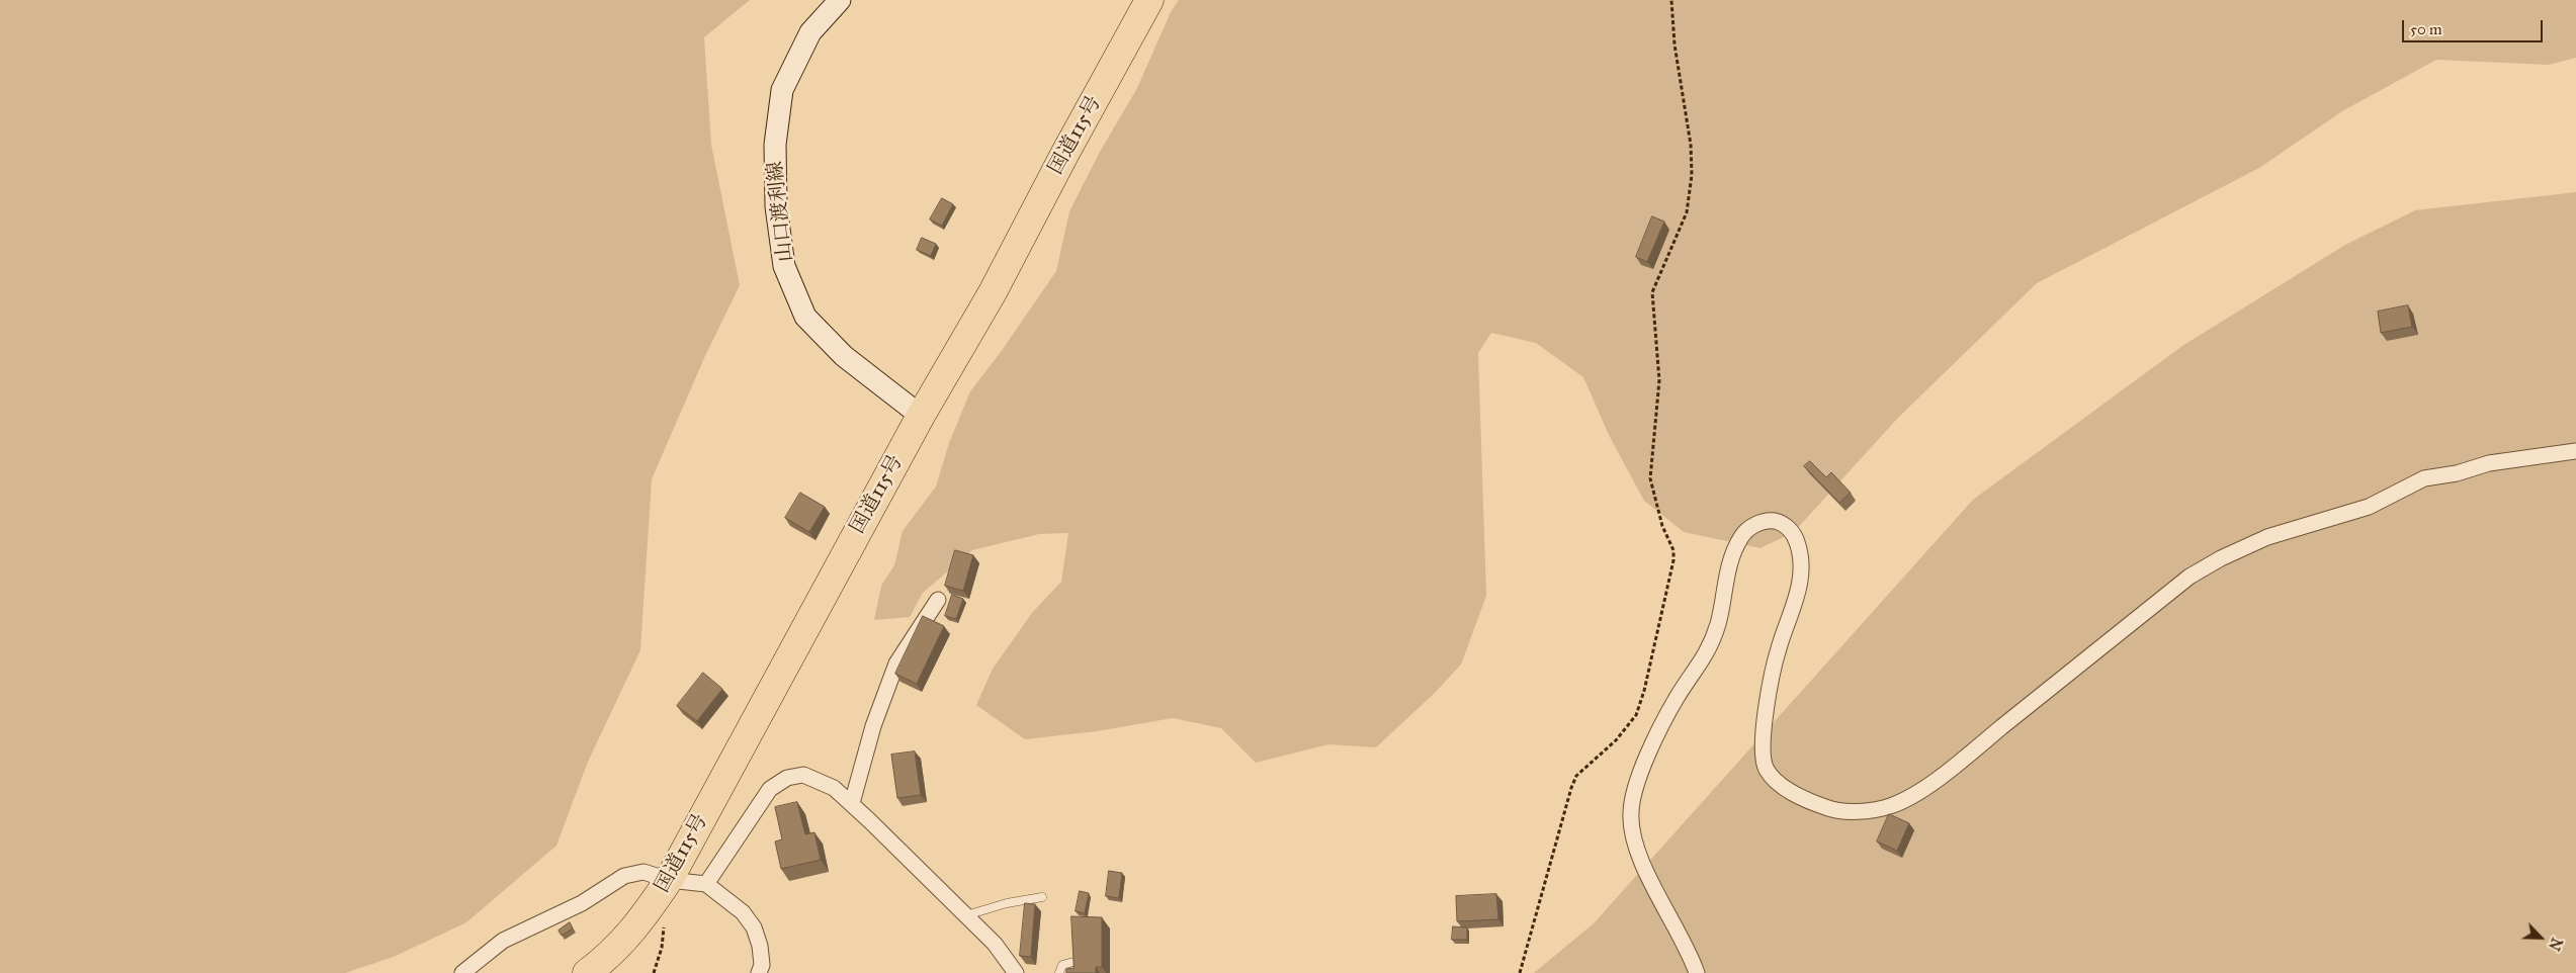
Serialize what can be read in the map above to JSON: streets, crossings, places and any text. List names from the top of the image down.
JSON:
{
  "streets": {
    "highway": ["国道115号"],
    "main road": ["山口渡利線"]
  },
  "crossings": [
    ["国道115号", "山口渡利線"]
  ],
  "scale_bar": "50 m",
  "north": "bottom right"
}
